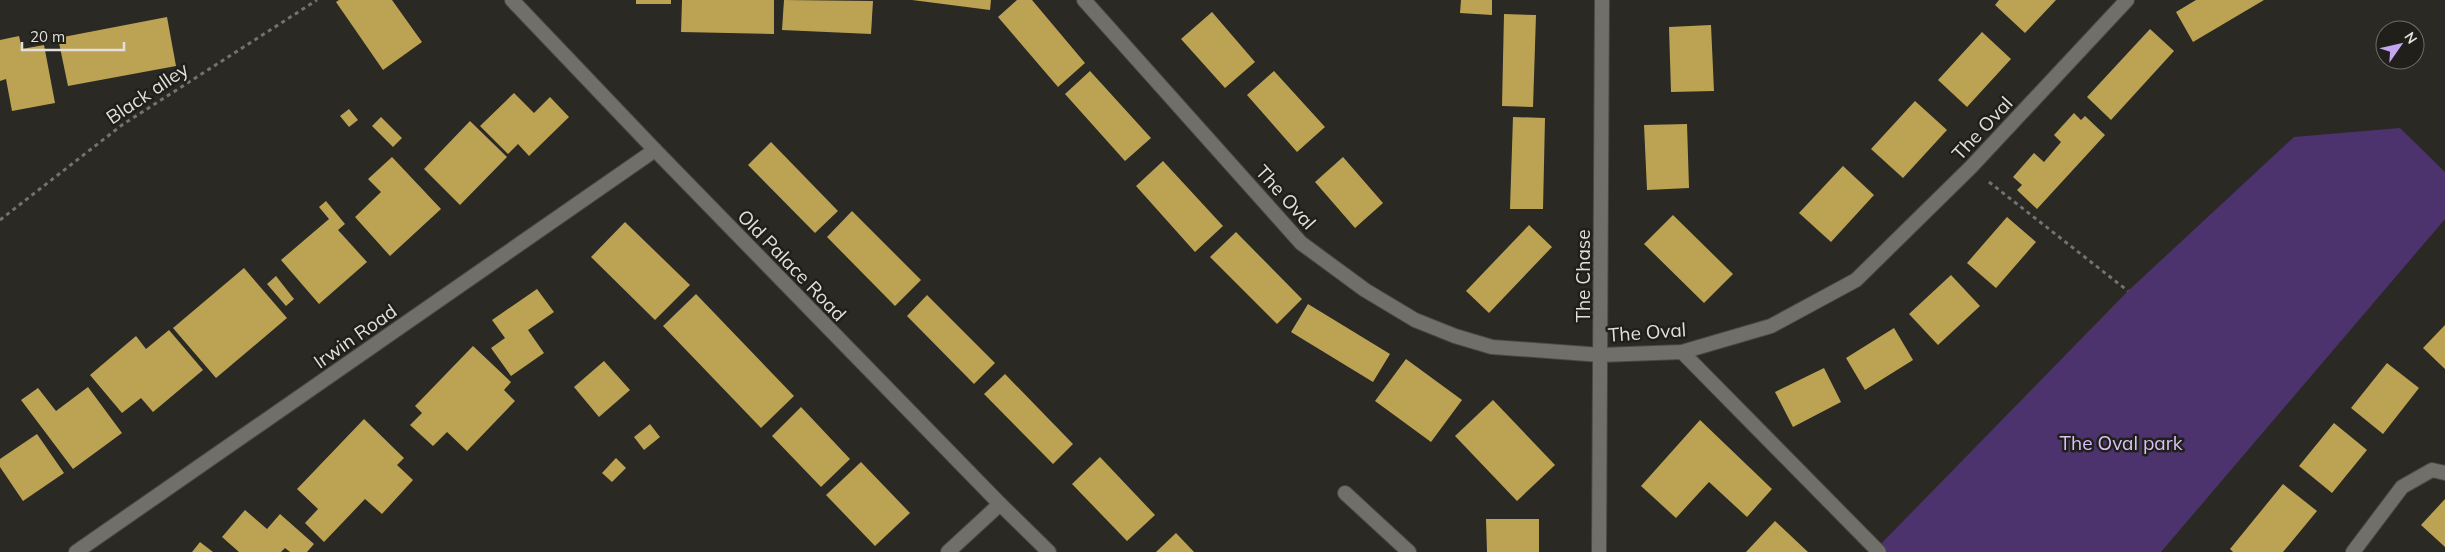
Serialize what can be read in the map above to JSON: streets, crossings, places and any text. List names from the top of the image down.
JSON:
{
  "streets": {
    "street": [
      "The Oval",
      "Old Palace Road",
      "The Chase",
      "Irwin Road"
    ],
    "path": ["Black alley"]
  },
  "crossings": [
    ["The Oval", "The Chase"],
    ["Old Palace Road", "Irwin Road"]
  ],
  "parks": ["The Oval park"],
  "scale_bar": "20 m",
  "north": "top right"
}
